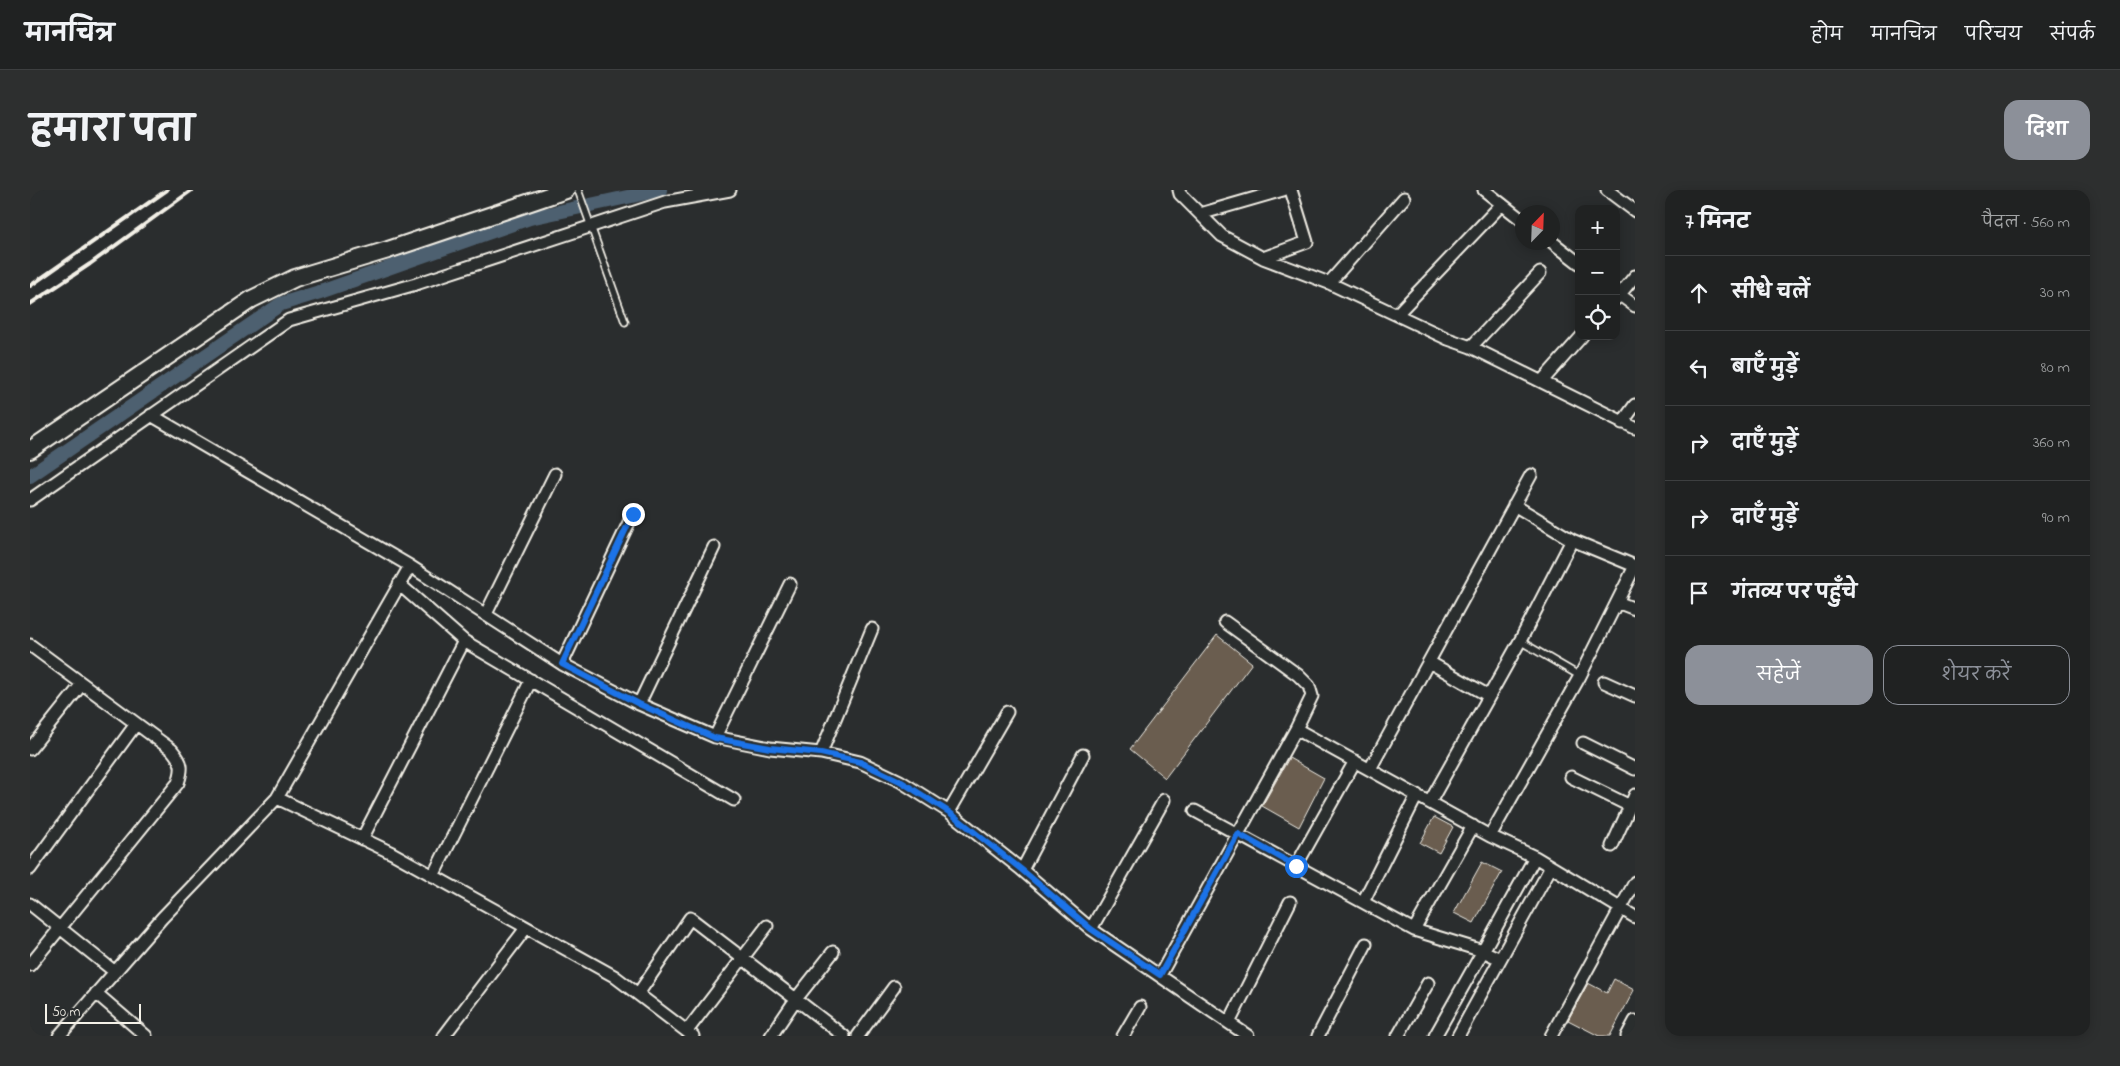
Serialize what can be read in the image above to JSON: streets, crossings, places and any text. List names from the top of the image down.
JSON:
{
  "scale_bar": "50 m",
  "north": "top right",
  "page": {
    "header": "मानचित्र",
    "nav": [
      "होम",
      "मानचित्र",
      "परिचय",
      "संपर्क"
    ],
    "title": "हमारा पता",
    "buttons": [
      "दिशा",
      ["सहेजें", "शेयर करें"]
    ],
    "heading": ["7 मिनट", "पैदल · 560 m"],
    "map_buttons": ["+", "−"],
    "list": [
      ["सीधे चलें", "30 m"],
      ["बाएँ मुड़ें", "80 m"],
      ["दाएँ मुड़ें", "360 m"],
      ["दाएँ मुड़ें", "90 m"],
      "गंतव्य पर पहुँचे"
    ],
    "scale": "50 m"
  }
}
